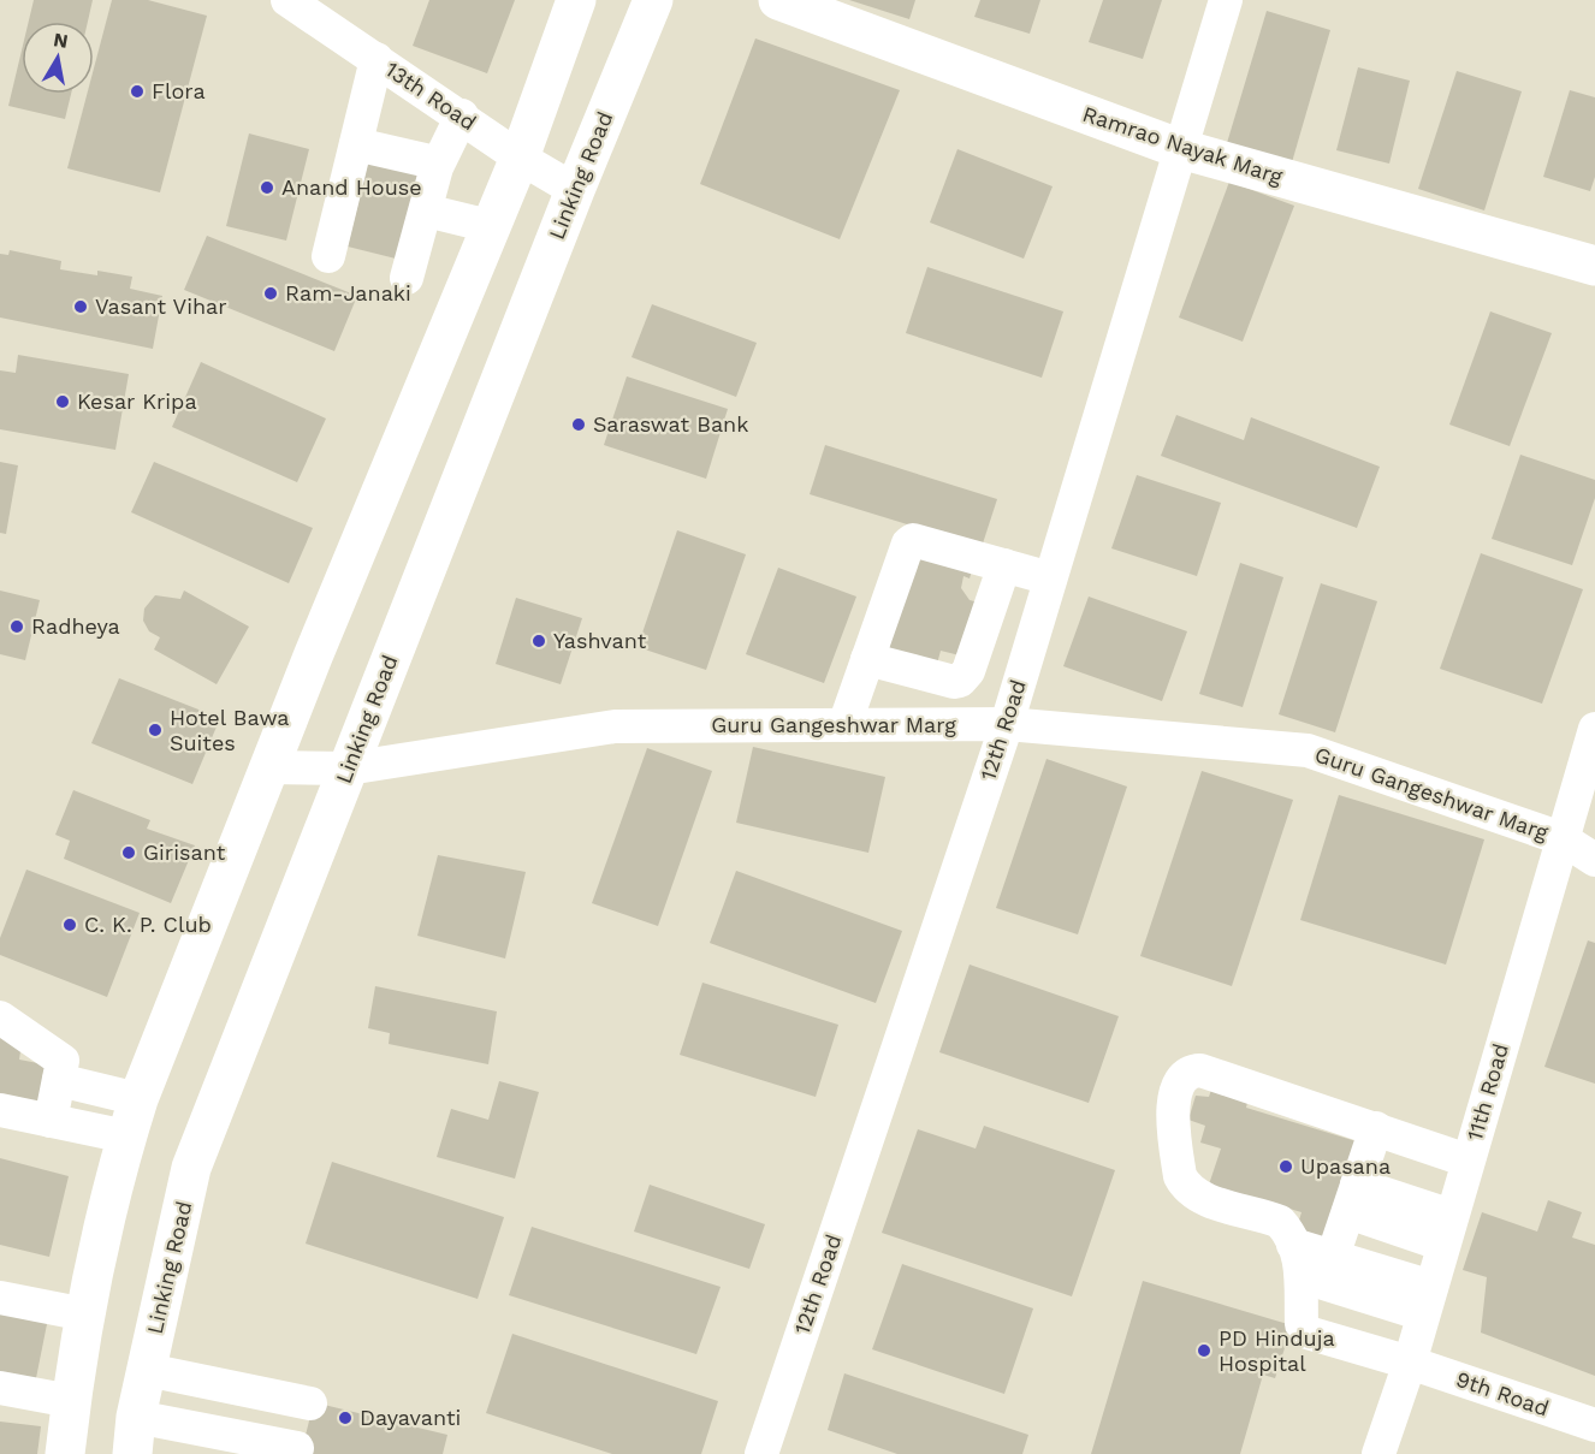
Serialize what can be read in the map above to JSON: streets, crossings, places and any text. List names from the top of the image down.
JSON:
{
  "streets": {
    "main road": ["Ramrao Nayak Marg", "Linking Road"],
    "street": [
      "13th Road",
      "Guru Gangeshwar Marg",
      "12th Road",
      "11th Road",
      "9th Road"
    ]
  },
  "crossings": [
    ["13th Road", "Linking Road"],
    ["Ramrao Nayak Marg", "12th Road"],
    ["Linking Road", "Guru Gangeshwar Marg"],
    ["Guru Gangeshwar Marg", "12th Road"],
    ["Guru Gangeshwar Marg", "11th Road"],
    ["11th Road", "9th Road"]
  ],
  "places": [
    "Flora",
    "Anand House",
    "Ram-Janaki",
    "Vasant Vihar",
    "Kesar Kripa",
    "Saraswat Bank",
    "Radheya",
    "Yashvant",
    "Hotel Bawa Suites",
    "Girisant",
    "C. K. P. Club",
    "Upasana",
    "PD Hinduja Hospital",
    "Dayavanti"
  ],
  "north": "top"
}
